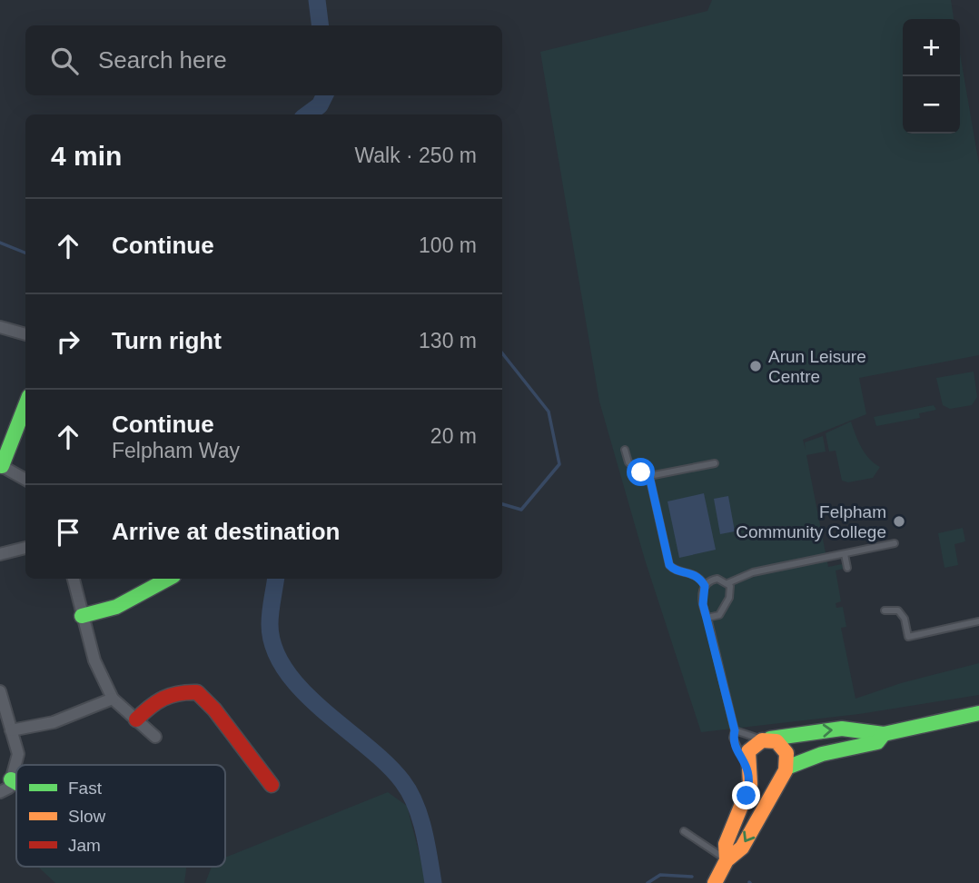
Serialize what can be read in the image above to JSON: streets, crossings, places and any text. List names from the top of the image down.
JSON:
{
  "places": ["Arun Leisure Centre", "Felpham Community College"],
  "legend": ["Fast", "Slow", "Jam"],
  "page": {
    "map_buttons": ["+", "−"],
    "search": "Search here",
    "heading": ["4 min", "Walk · 250 m"],
    "list": [
      ["Continue", "100 m"],
      ["Turn right", "130 m"],
      ["Continue", "Felpham Way", "20 m"],
      "Arrive at destination"
    ]
  }
}
